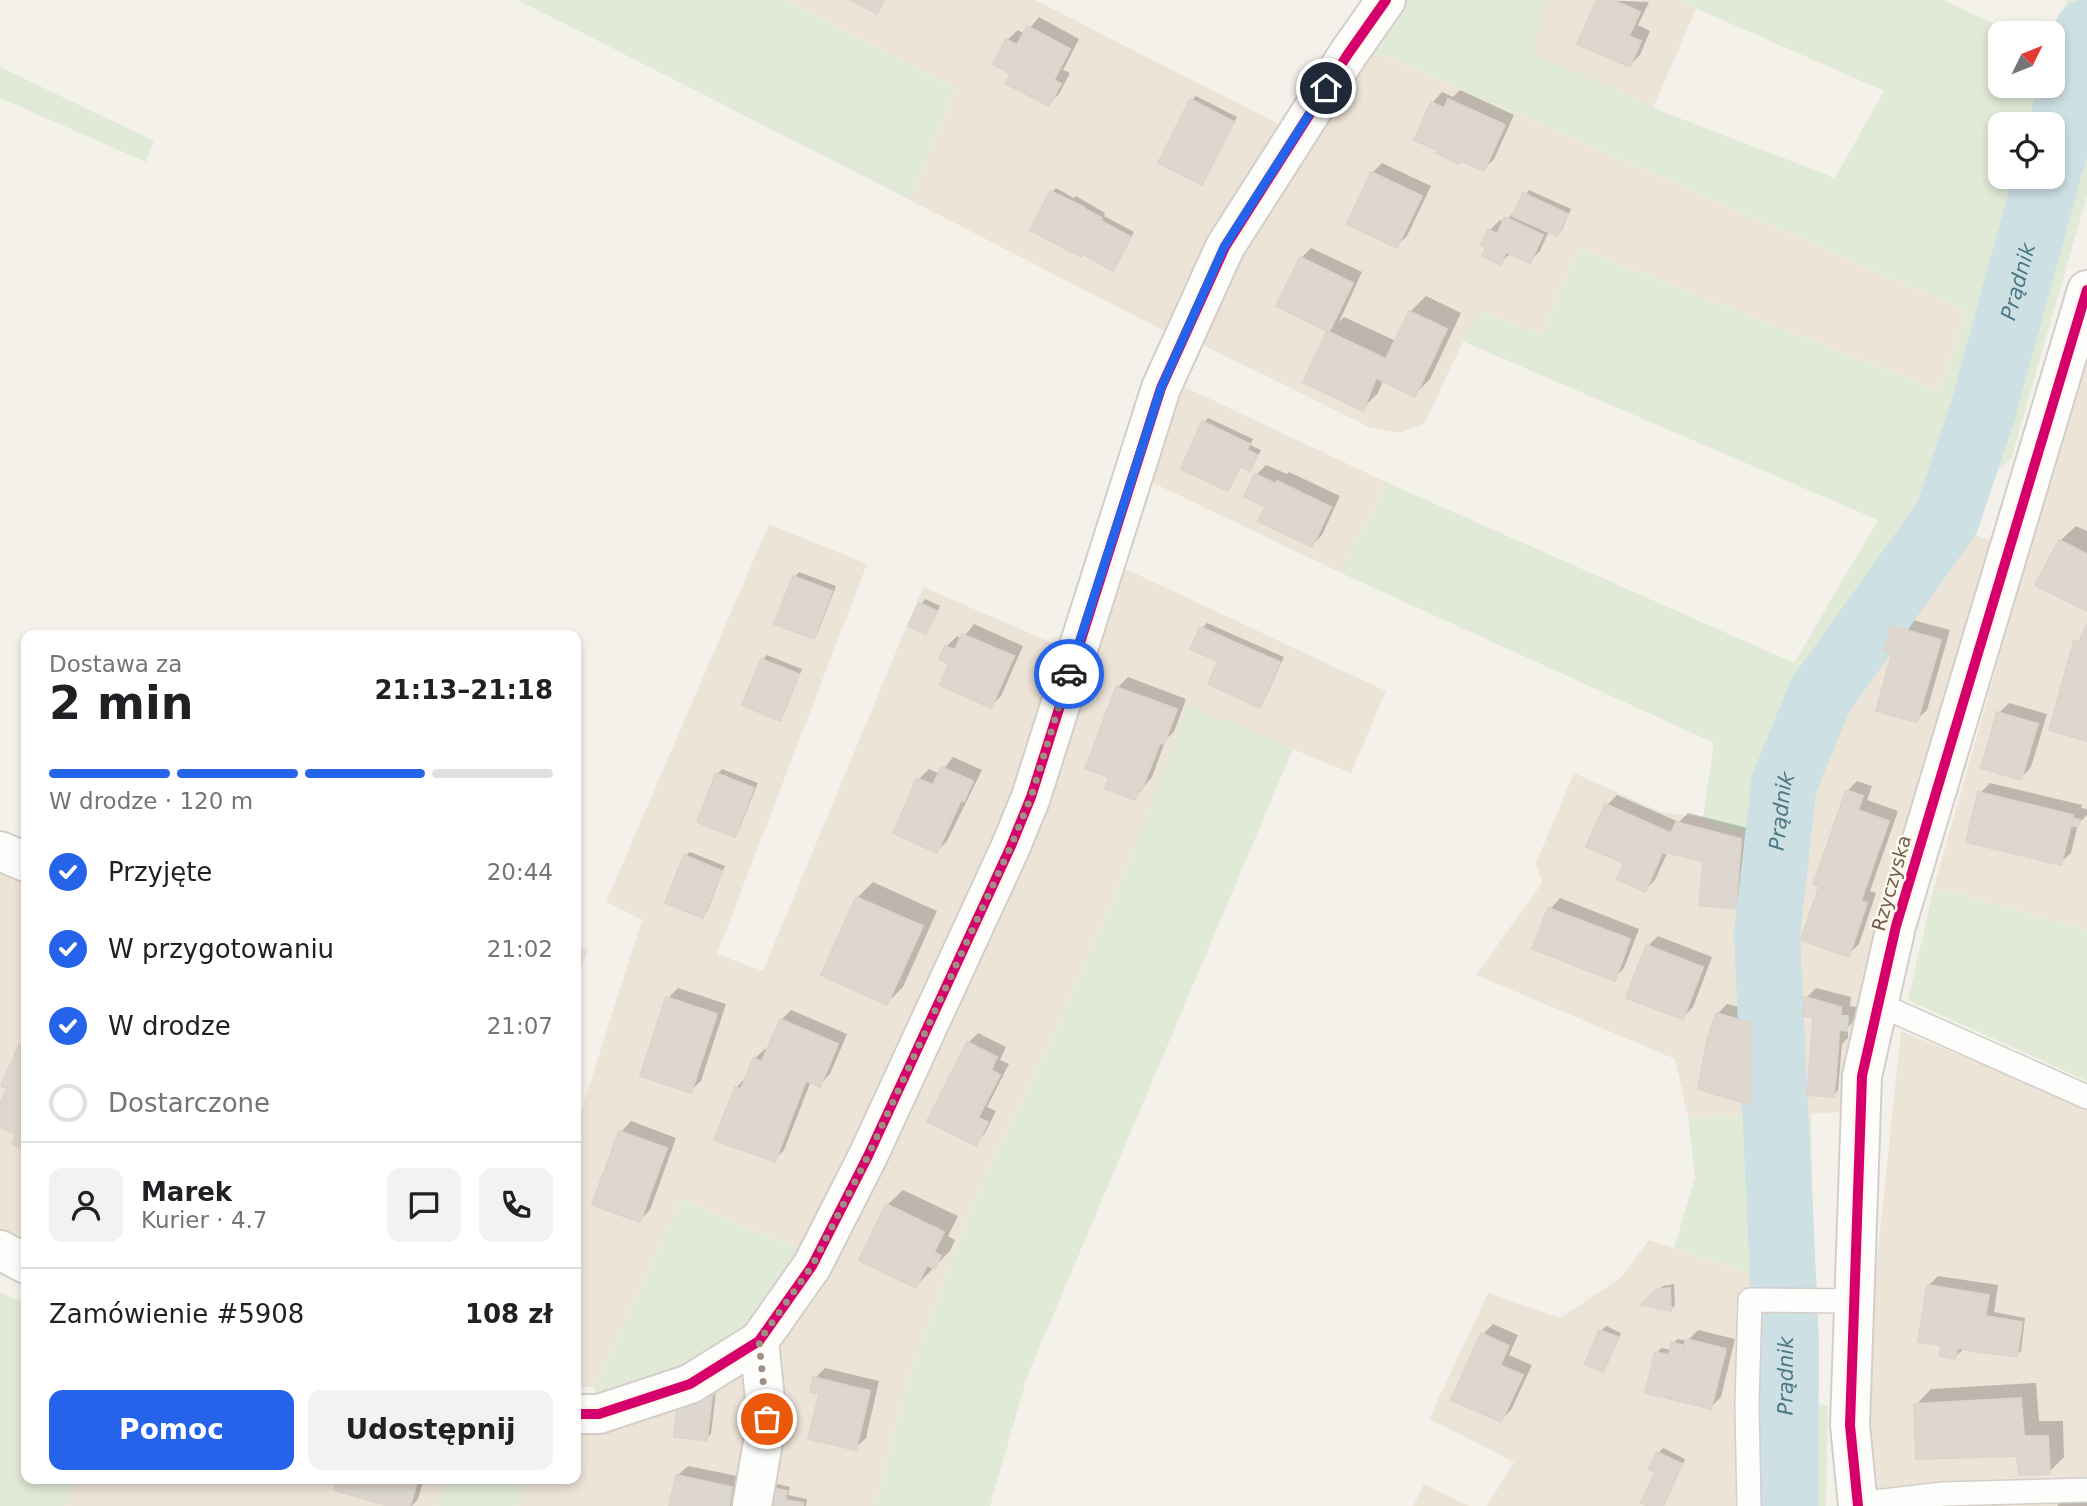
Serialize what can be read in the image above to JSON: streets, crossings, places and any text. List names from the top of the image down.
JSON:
{
  "streets": {
    "street": ["Rzyczyska"]
  },
  "water": ["Prądnik"],
  "north": "top right",
  "page": {
    "heading": ["2 min", "Dostawa za", "21:13–21:18"],
    "panel": [
      "Marek",
      "Kurier · 4.7",
      "Zamówienie #5908",
      "108 zł"
    ],
    "bar": "W drodze · 120 m",
    "list": [
      ["Przyjęte", "20:44"],
      ["W przygotowaniu", "21:02"],
      ["W drodze", "21:07"],
      "Dostarczone"
    ],
    "buttons": ["Pomoc", "Udostępnij"]
  }
}
